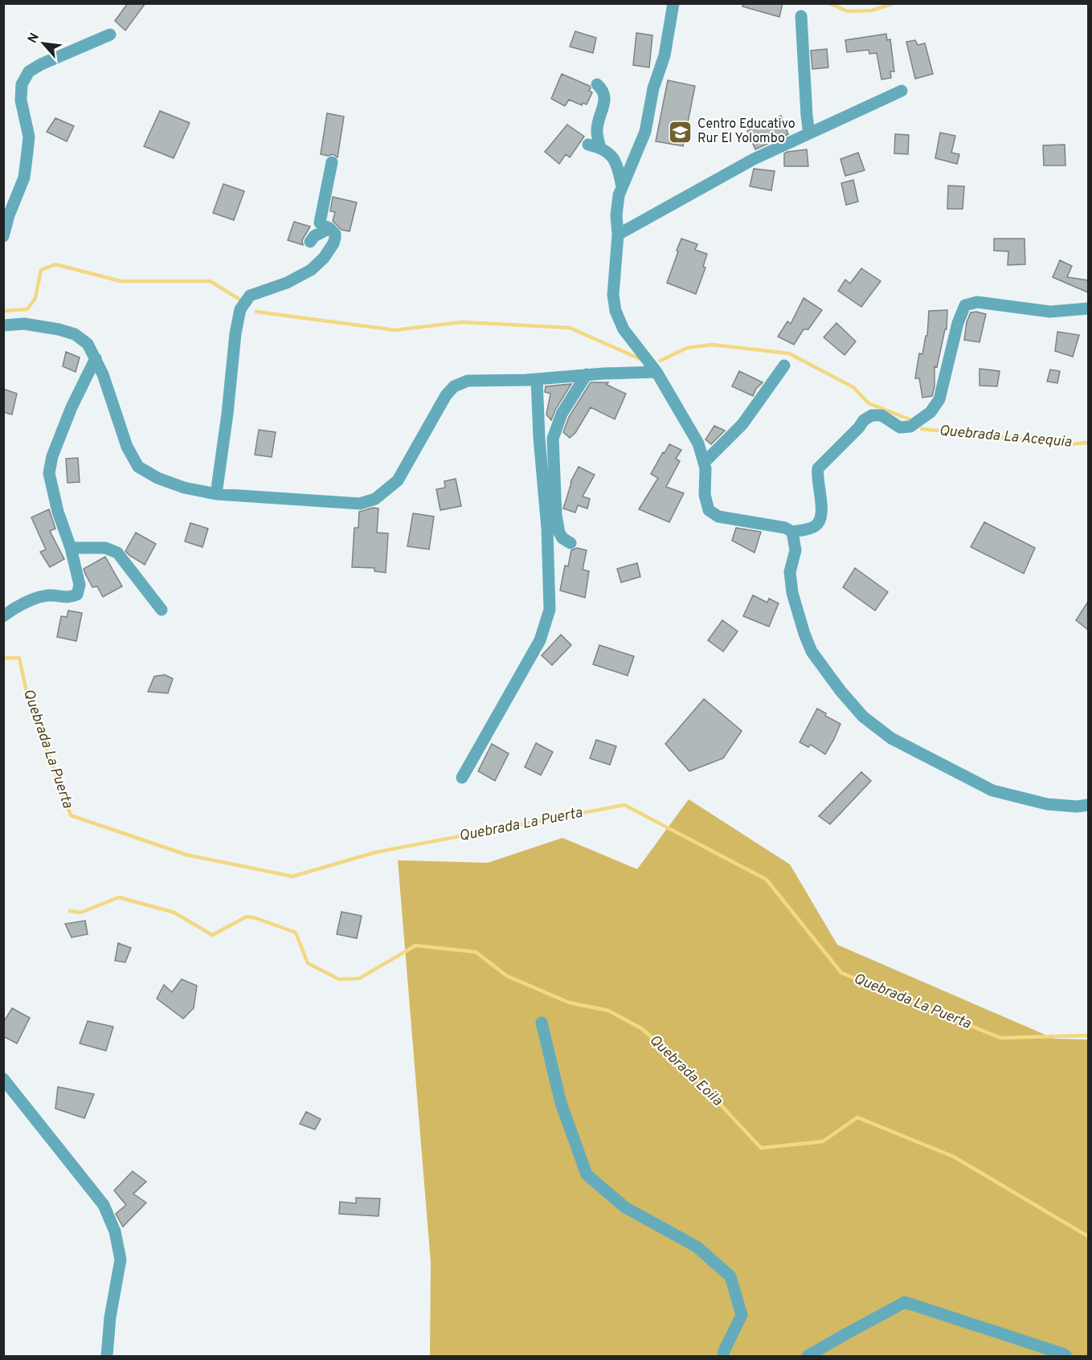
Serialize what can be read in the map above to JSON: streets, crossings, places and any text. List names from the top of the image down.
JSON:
{
  "water": ["Quebrada La Acequia", "Quebrada La Puerta", "Quebrada Eoila"],
  "places": {
    "school or university": ["Centro Educativo Rur El Yolombo"]
  },
  "north": "top left"
}
